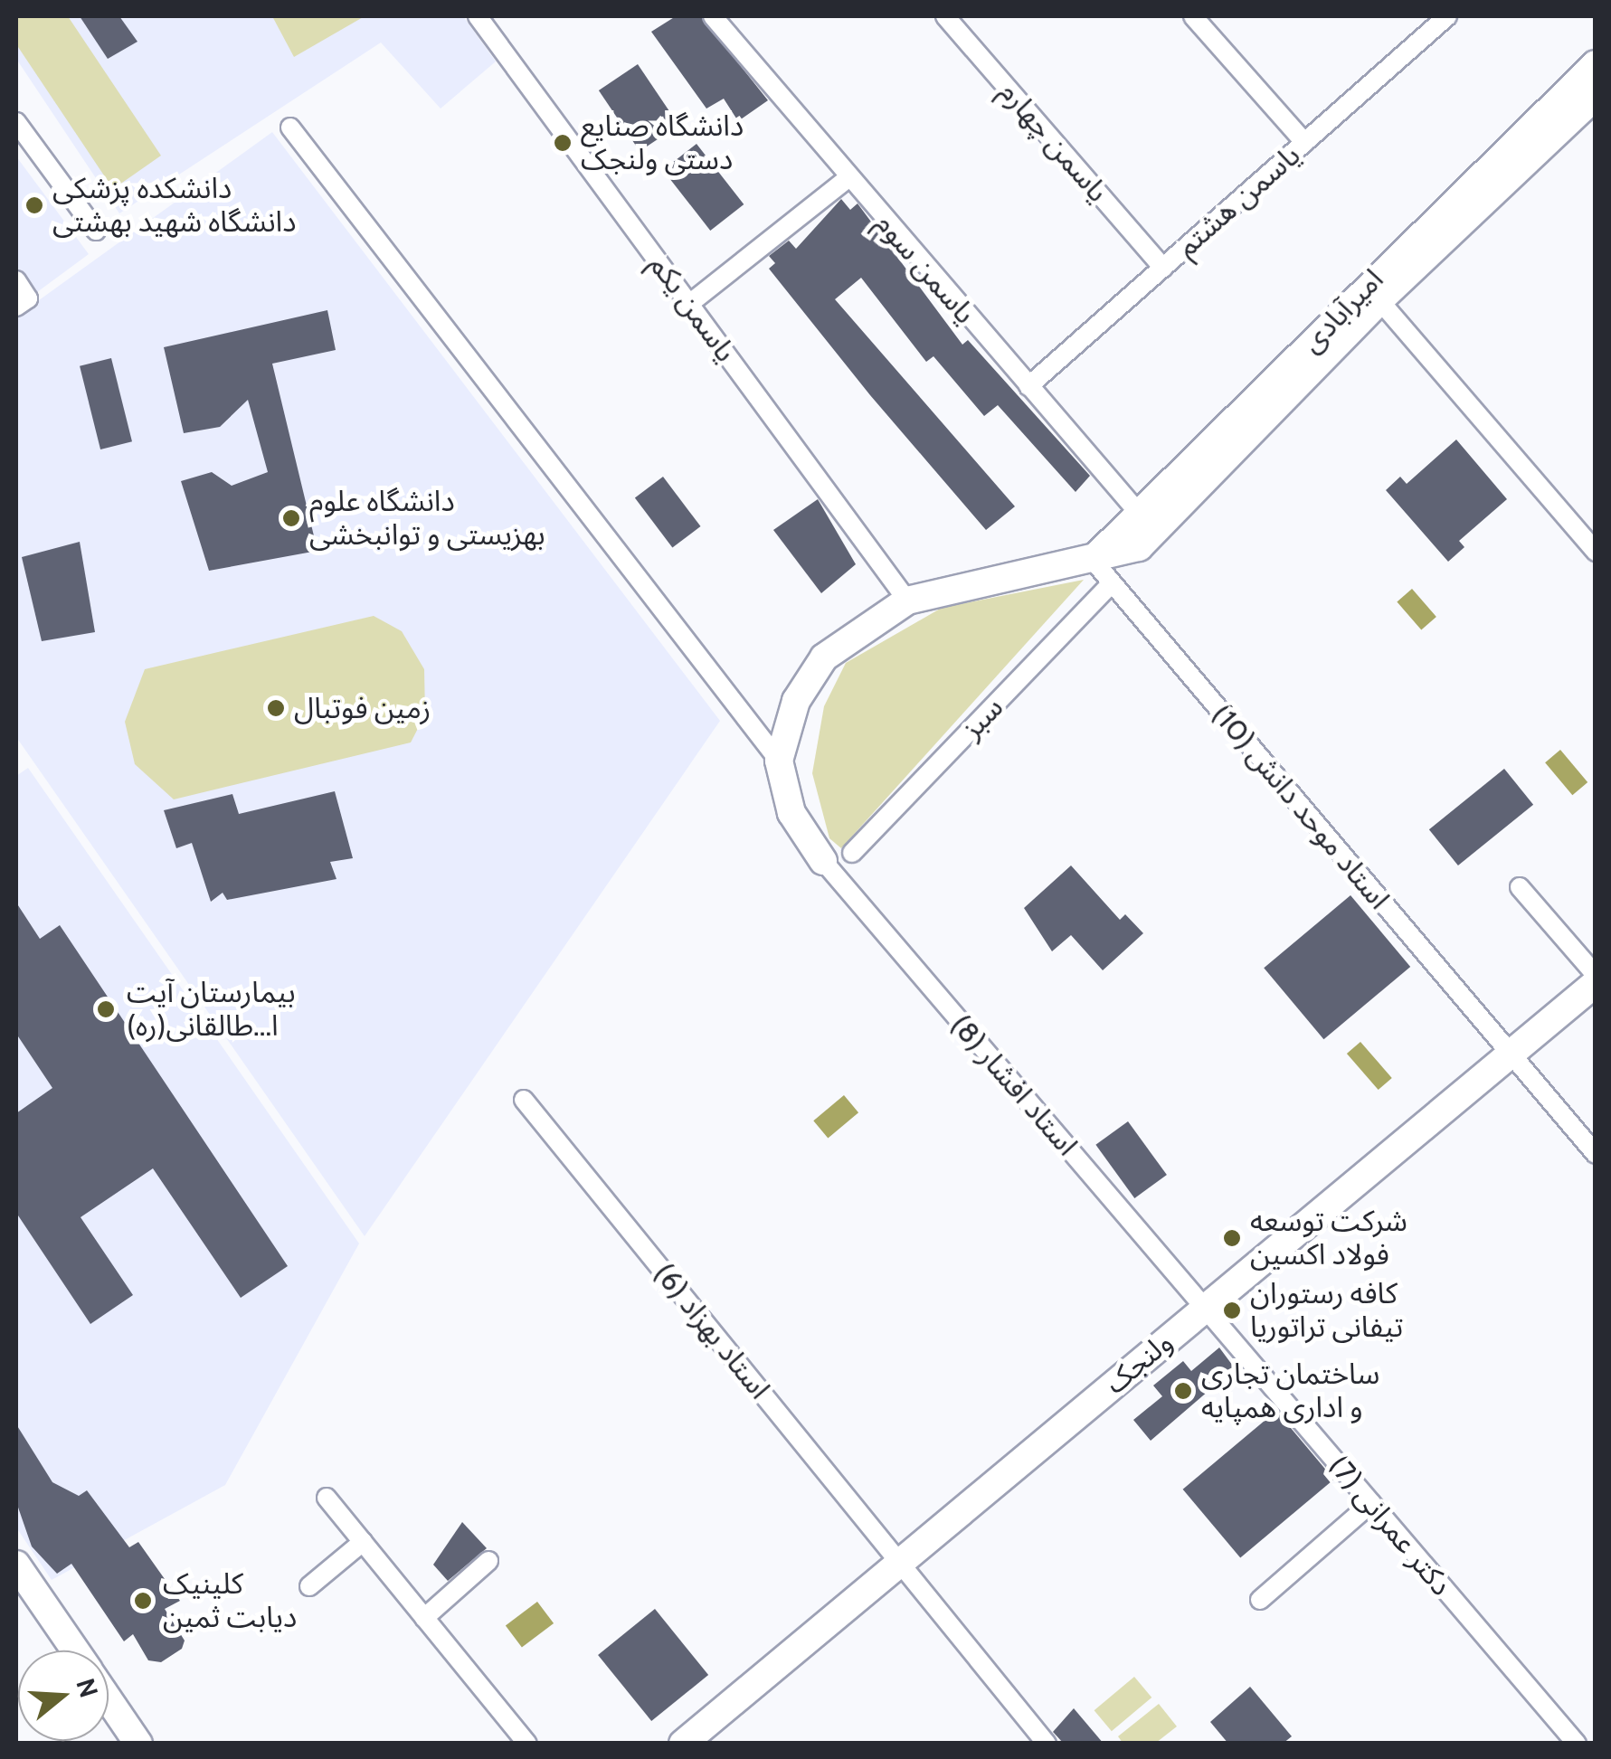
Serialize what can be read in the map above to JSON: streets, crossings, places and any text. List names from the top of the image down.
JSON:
{
  "streets": {
    "street": [
      "یاسمن چهارم",
      "یاسمن هشتم",
      "یاسمن سوم",
      "یاسمن یکم",
      "امیرآبادی",
      "سبز",
      "استاد موحد دانش (10)",
      "استاد افشار (8)",
      "استاد بهزاد (6)",
      "ولنجک",
      "دکتر عمرانی (7)"
    ]
  },
  "crossings": [
    ["یاسمن چهارم", "یاسمن هشتم"],
    ["یاسمن هشتم", "یاسمن سوم"],
    ["یاسمن سوم", "امیرآبادی"],
    ["یاسمن یکم", "امیرآبادی"],
    ["امیرآبادی", "استاد موحد دانش (10)"],
    ["سبز", "استاد موحد دانش (10)"],
    ["استاد موحد دانش (10)", "ولنجک"],
    ["استاد افشار (8)", "ولنجک"],
    ["استاد افشار (8)", "دکتر عمرانی (7)"],
    ["استاد بهزاد (6)", "ولنجک"],
    ["ولنجک", "دکتر عمرانی (7)"]
  ],
  "places": [
    "دانشگاه صنایع دستى ولنجک",
    "دانشکده پزشکی دانشگاه شهید بهشتی",
    "دانشگاه علوم بهزیستی و توانبخشی",
    "زمین فوتبال",
    "بیمارستان آیت ا...طالقانی(ره)",
    "شرکت توسعه فولاد اکسین",
    "کافه رستوران تیفانی تراتوریا",
    "ساختمان تجاری و اداری همپایه",
    "کلینیک دیابت ثمین"
  ],
  "north": "right"
}
